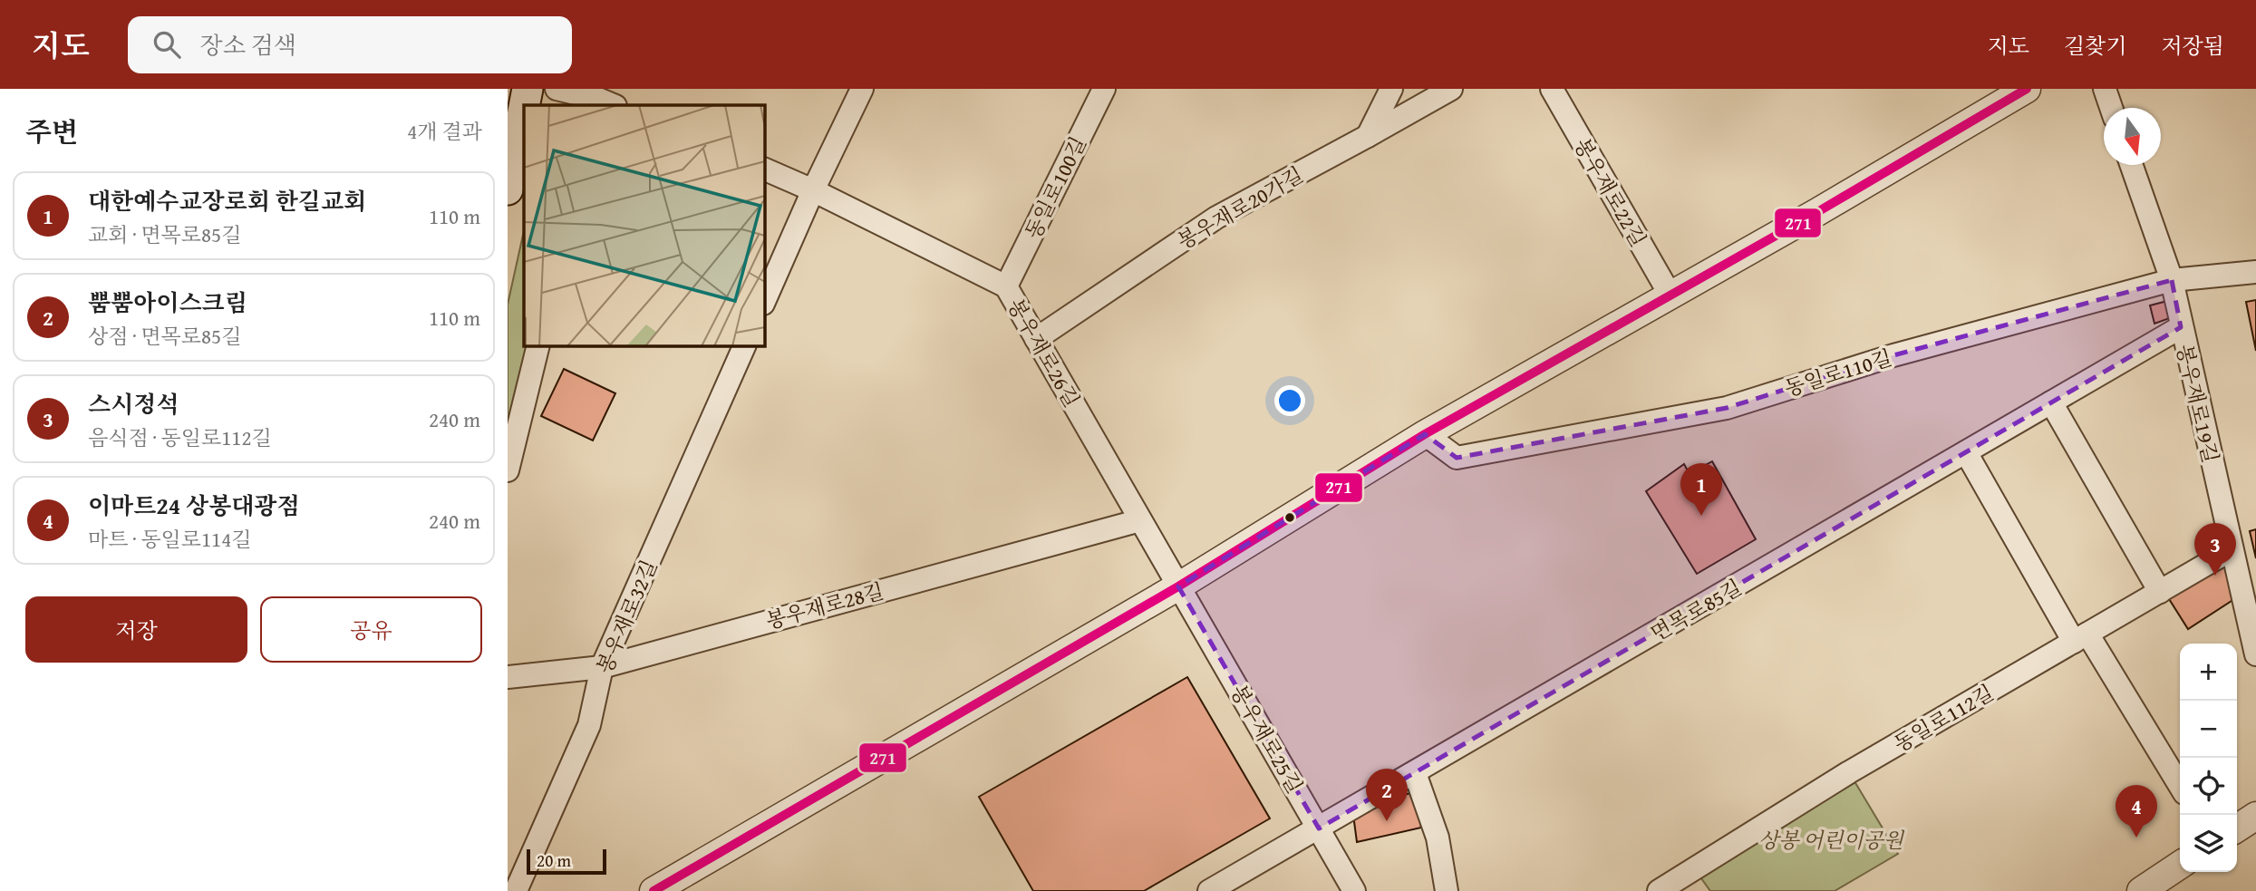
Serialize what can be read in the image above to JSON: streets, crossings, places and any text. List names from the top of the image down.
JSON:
{
  "streets": {
    "street": [
      "동일로100길",
      "봉우재로22길",
      "봉우재로20가길",
      "봉우재로26길",
      "동일로110길",
      "봉우재로19길",
      "봉우재로28길",
      "면목로85길",
      "봉우재로32길",
      "동일로112길",
      "봉우재로25길"
    ]
  },
  "crossings": [
    ["동일로100길", "봉우재로26길"],
    ["봉우재로20가길", "봉우재로26길"],
    ["봉우재로26길", "봉우재로28길"],
    ["봉우재로26길", "봉우재로25길"],
    ["동일로110길", "봉우재로19길"],
    ["봉우재로19길", "면목로85길"],
    ["봉우재로19길", "동일로112길"],
    ["봉우재로28길", "봉우재로32길"],
    ["면목로85길", "봉우재로25길"]
  ],
  "parks": ["상봉 어린이공원"],
  "lines": ["transit line 271"],
  "scale_bar": "20 m",
  "north": "bottom",
  "page": {
    "header": "지도",
    "search": "장소 검색",
    "nav": ["지도", "길찾기", "저장됨"],
    "heading": ["주변", "4개 결과"],
    "list": [
      {
        "mark": "1",
        "name": "대한예수교장로회 한길교회",
        "note": "교회 · 면목로85길",
        "value": "110 m"
      },
      {
        "mark": "2",
        "name": "뿜뿜아이스크림",
        "note": "상점 · 면목로85길",
        "value": "110 m"
      },
      {
        "mark": "3",
        "name": "스시정석",
        "note": "음식점 · 동일로112길",
        "value": "240 m"
      },
      {
        "mark": "4",
        "name": "이마트24 상봉대광점",
        "note": "마트 · 동일로114길",
        "value": "240 m"
      }
    ],
    "pins": [
      "1",
      "3",
      "2",
      "4"
    ],
    "buttons": ["저장", "공유"],
    "map_buttons": ["+", "−"],
    "scale": "20 m"
  }
}
